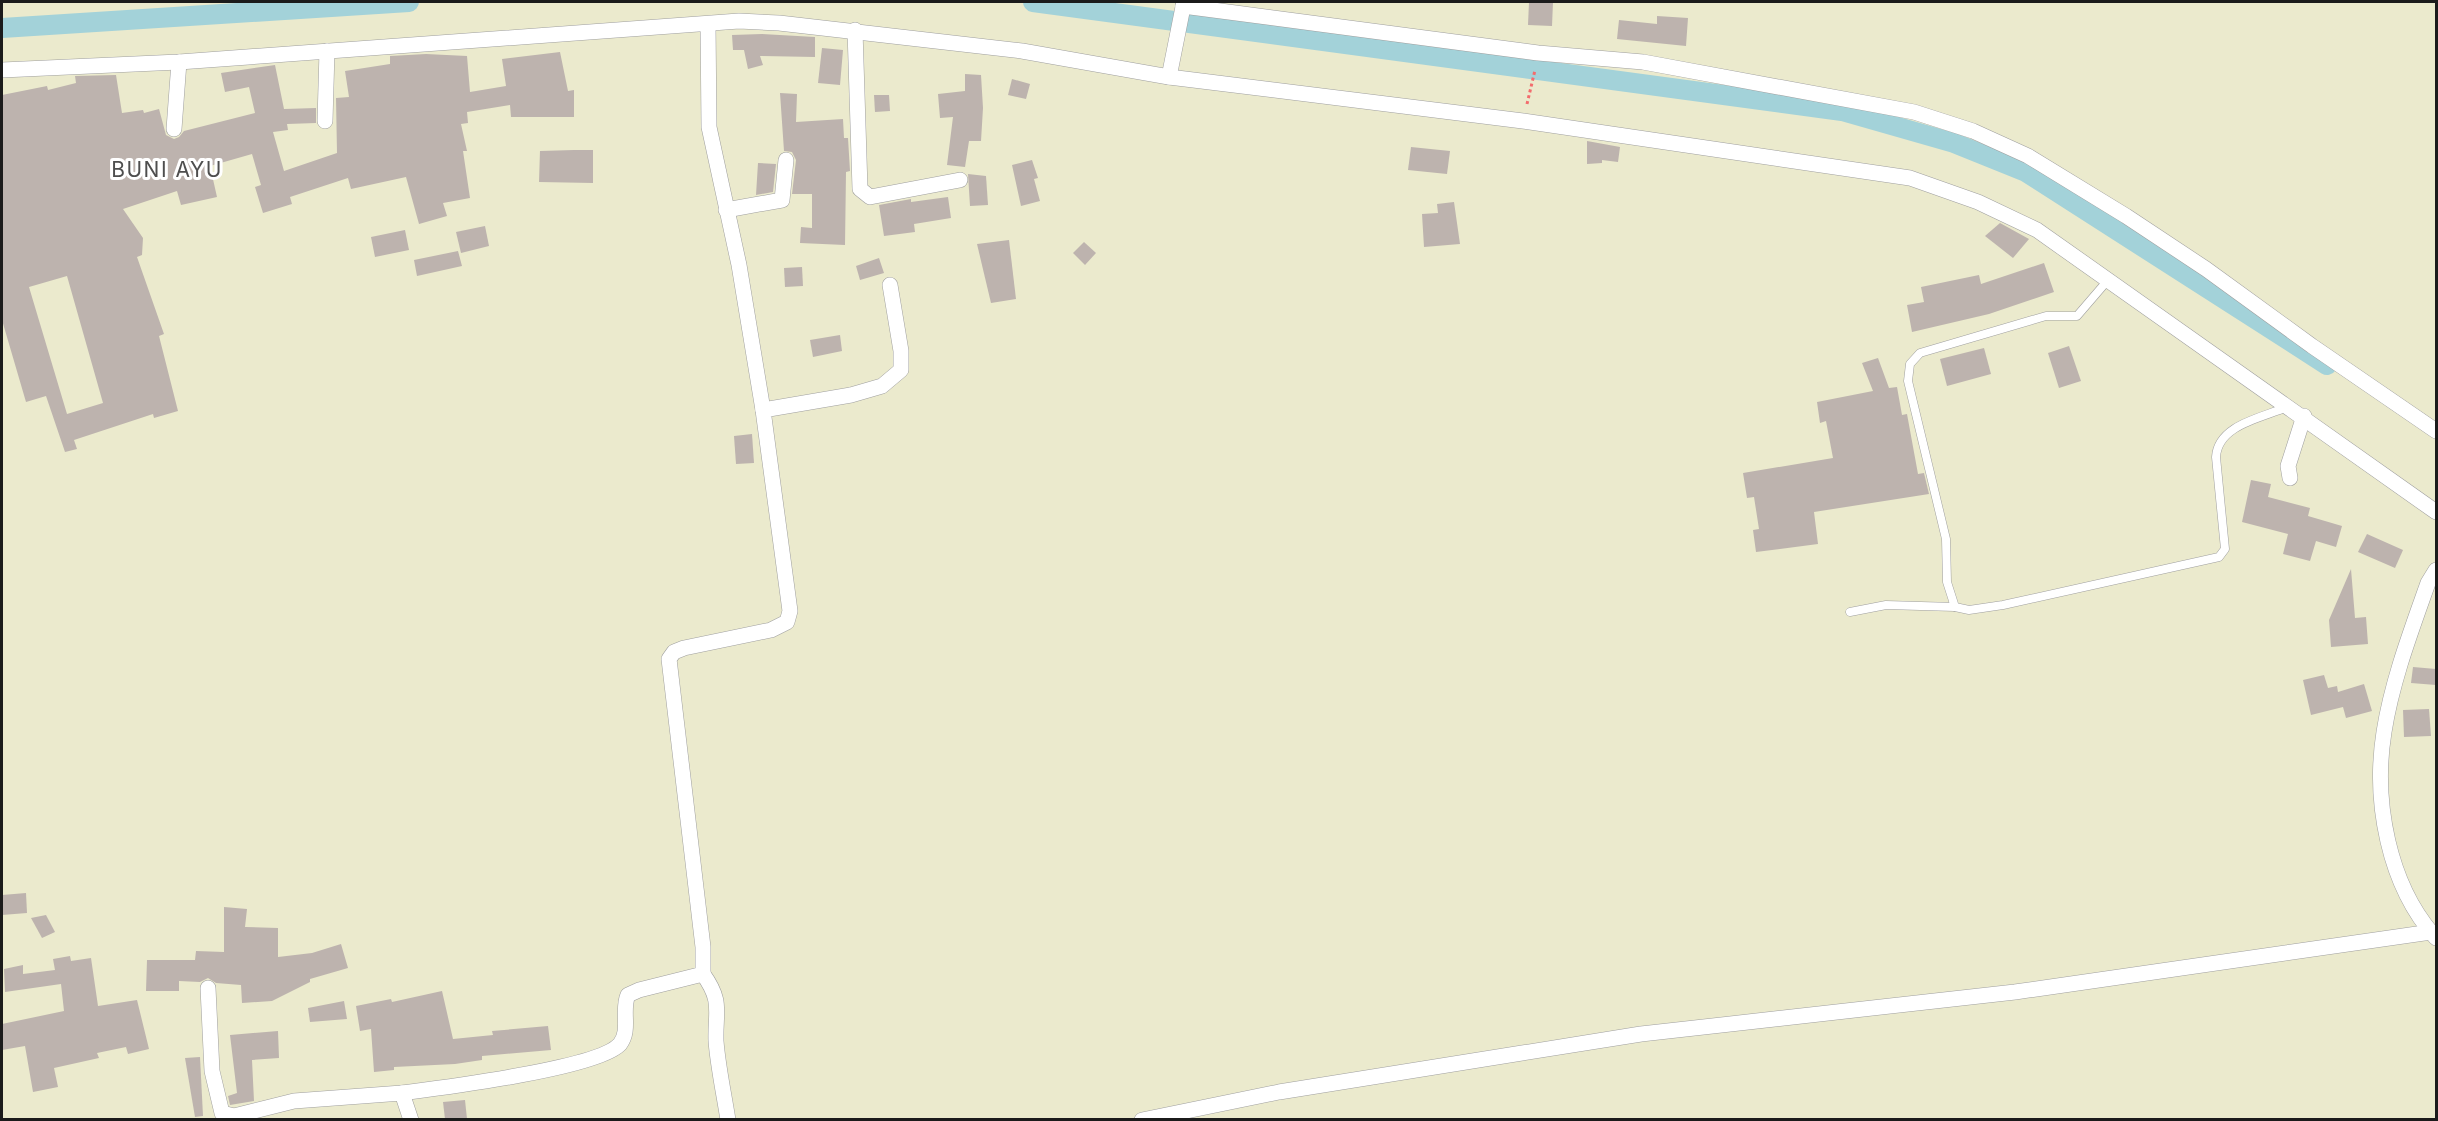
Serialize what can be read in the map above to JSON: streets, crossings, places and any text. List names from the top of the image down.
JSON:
{
  "districts": ["BUNI AYU"]
}
